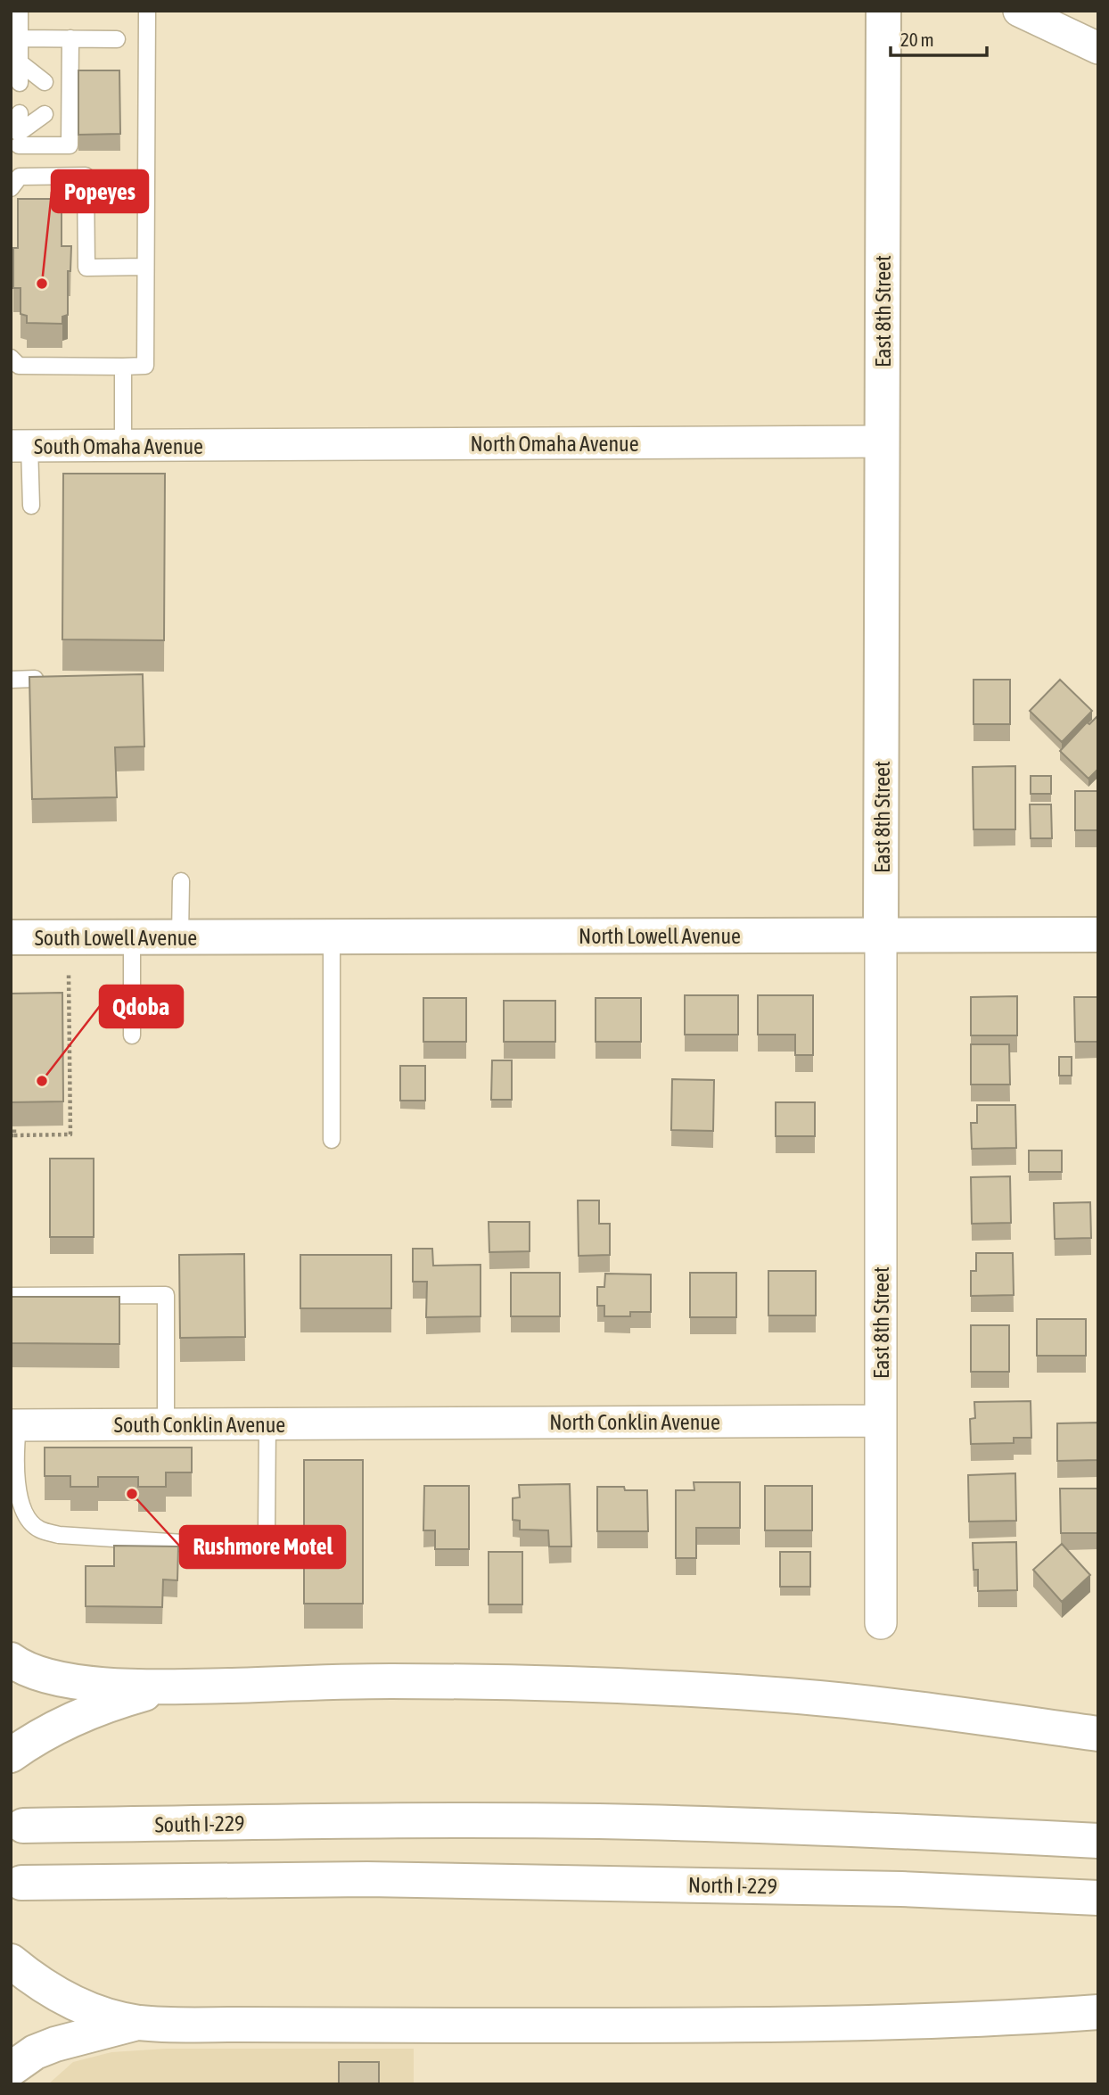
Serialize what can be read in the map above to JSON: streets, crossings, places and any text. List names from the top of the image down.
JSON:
{
  "streets": {
    "main road": [
      "East 8th Street",
      "North Lowell Avenue",
      "South Lowell Avenue",
      "South I-229",
      "North I-229"
    ],
    "street": [
      "North Omaha Avenue",
      "South Omaha Avenue",
      "North Conklin Avenue",
      "South Conklin Avenue"
    ]
  },
  "crossings": [
    ["East 8th Street", "North Omaha Avenue"],
    ["East 8th Street", "North Lowell Avenue"],
    ["East 8th Street", "North Conklin Avenue"],
    ["North Omaha Avenue", "South Omaha Avenue"],
    ["North Lowell Avenue", "South Lowell Avenue"],
    ["North Conklin Avenue", "South Conklin Avenue"]
  ],
  "places": ["Popeyes", "Qdoba", "Rushmore Motel"],
  "scale_bar": "20 m"
}
